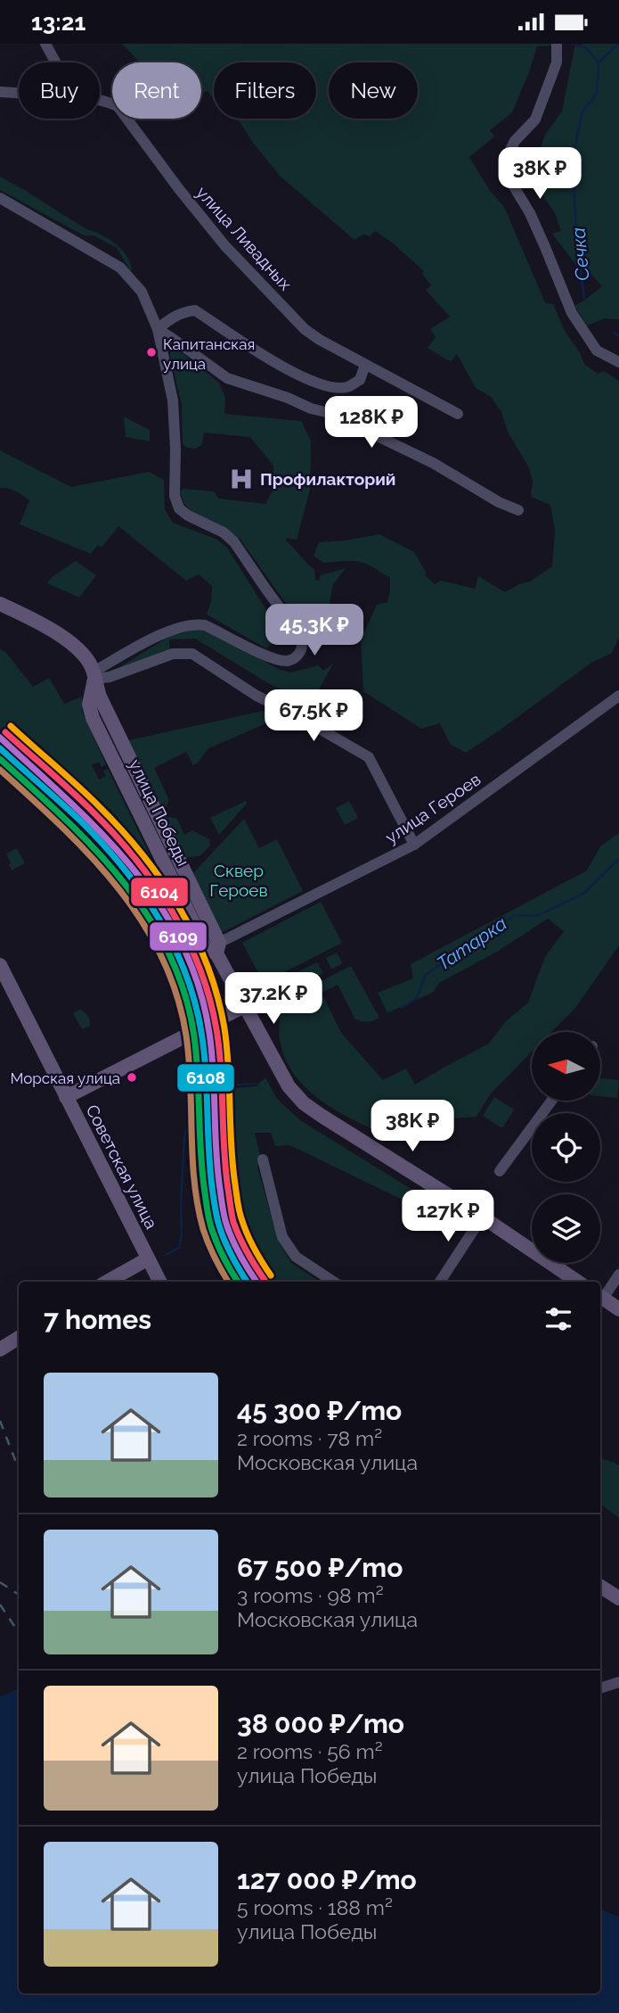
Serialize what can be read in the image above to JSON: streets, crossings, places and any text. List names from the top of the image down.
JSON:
{
  "streets": {
    "main road": ["улица Победы", "Советская улица"],
    "street": ["улица Ливадных", "улица Героев"]
  },
  "crossings": [
    ["улица Героев", "улица Победы"]
  ],
  "water": ["Сечка", "Татарка"],
  "parks": ["Сквер Героев"],
  "places": {
    "other": ["Капитанская улица", "Морская улица"],
    "hospital": ["Профилакторий"]
  },
  "lines": ["transit line 6104", "transit line 6109", "transit line 6108"],
  "north": "left",
  "page": {
    "status": "13:21",
    "chip": [
      "Buy",
      "Rent",
      "Filters",
      "New"
    ],
    "price": [
      "38K ₽",
      "128K ₽",
      "45.3K ₽",
      "67.5K ₽",
      "37.2K ₽",
      "38K ₽",
      "127K ₽"
    ],
    "heading": "7 homes",
    "list": [
      {
        "name": "45 300 ₽/mo",
        "note": "2 rooms · 78 m² · Московская улица"
      },
      {
        "name": "67 500 ₽/mo",
        "note": "3 rooms · 98 m² · Московская улица"
      },
      {
        "name": "38 000 ₽/mo",
        "note": "2 rooms · 56 m² · улица Победы"
      },
      {
        "name": "127 000 ₽/mo",
        "note": "5 rooms · 188 m² · улица Победы"
      }
    ]
  }
}
